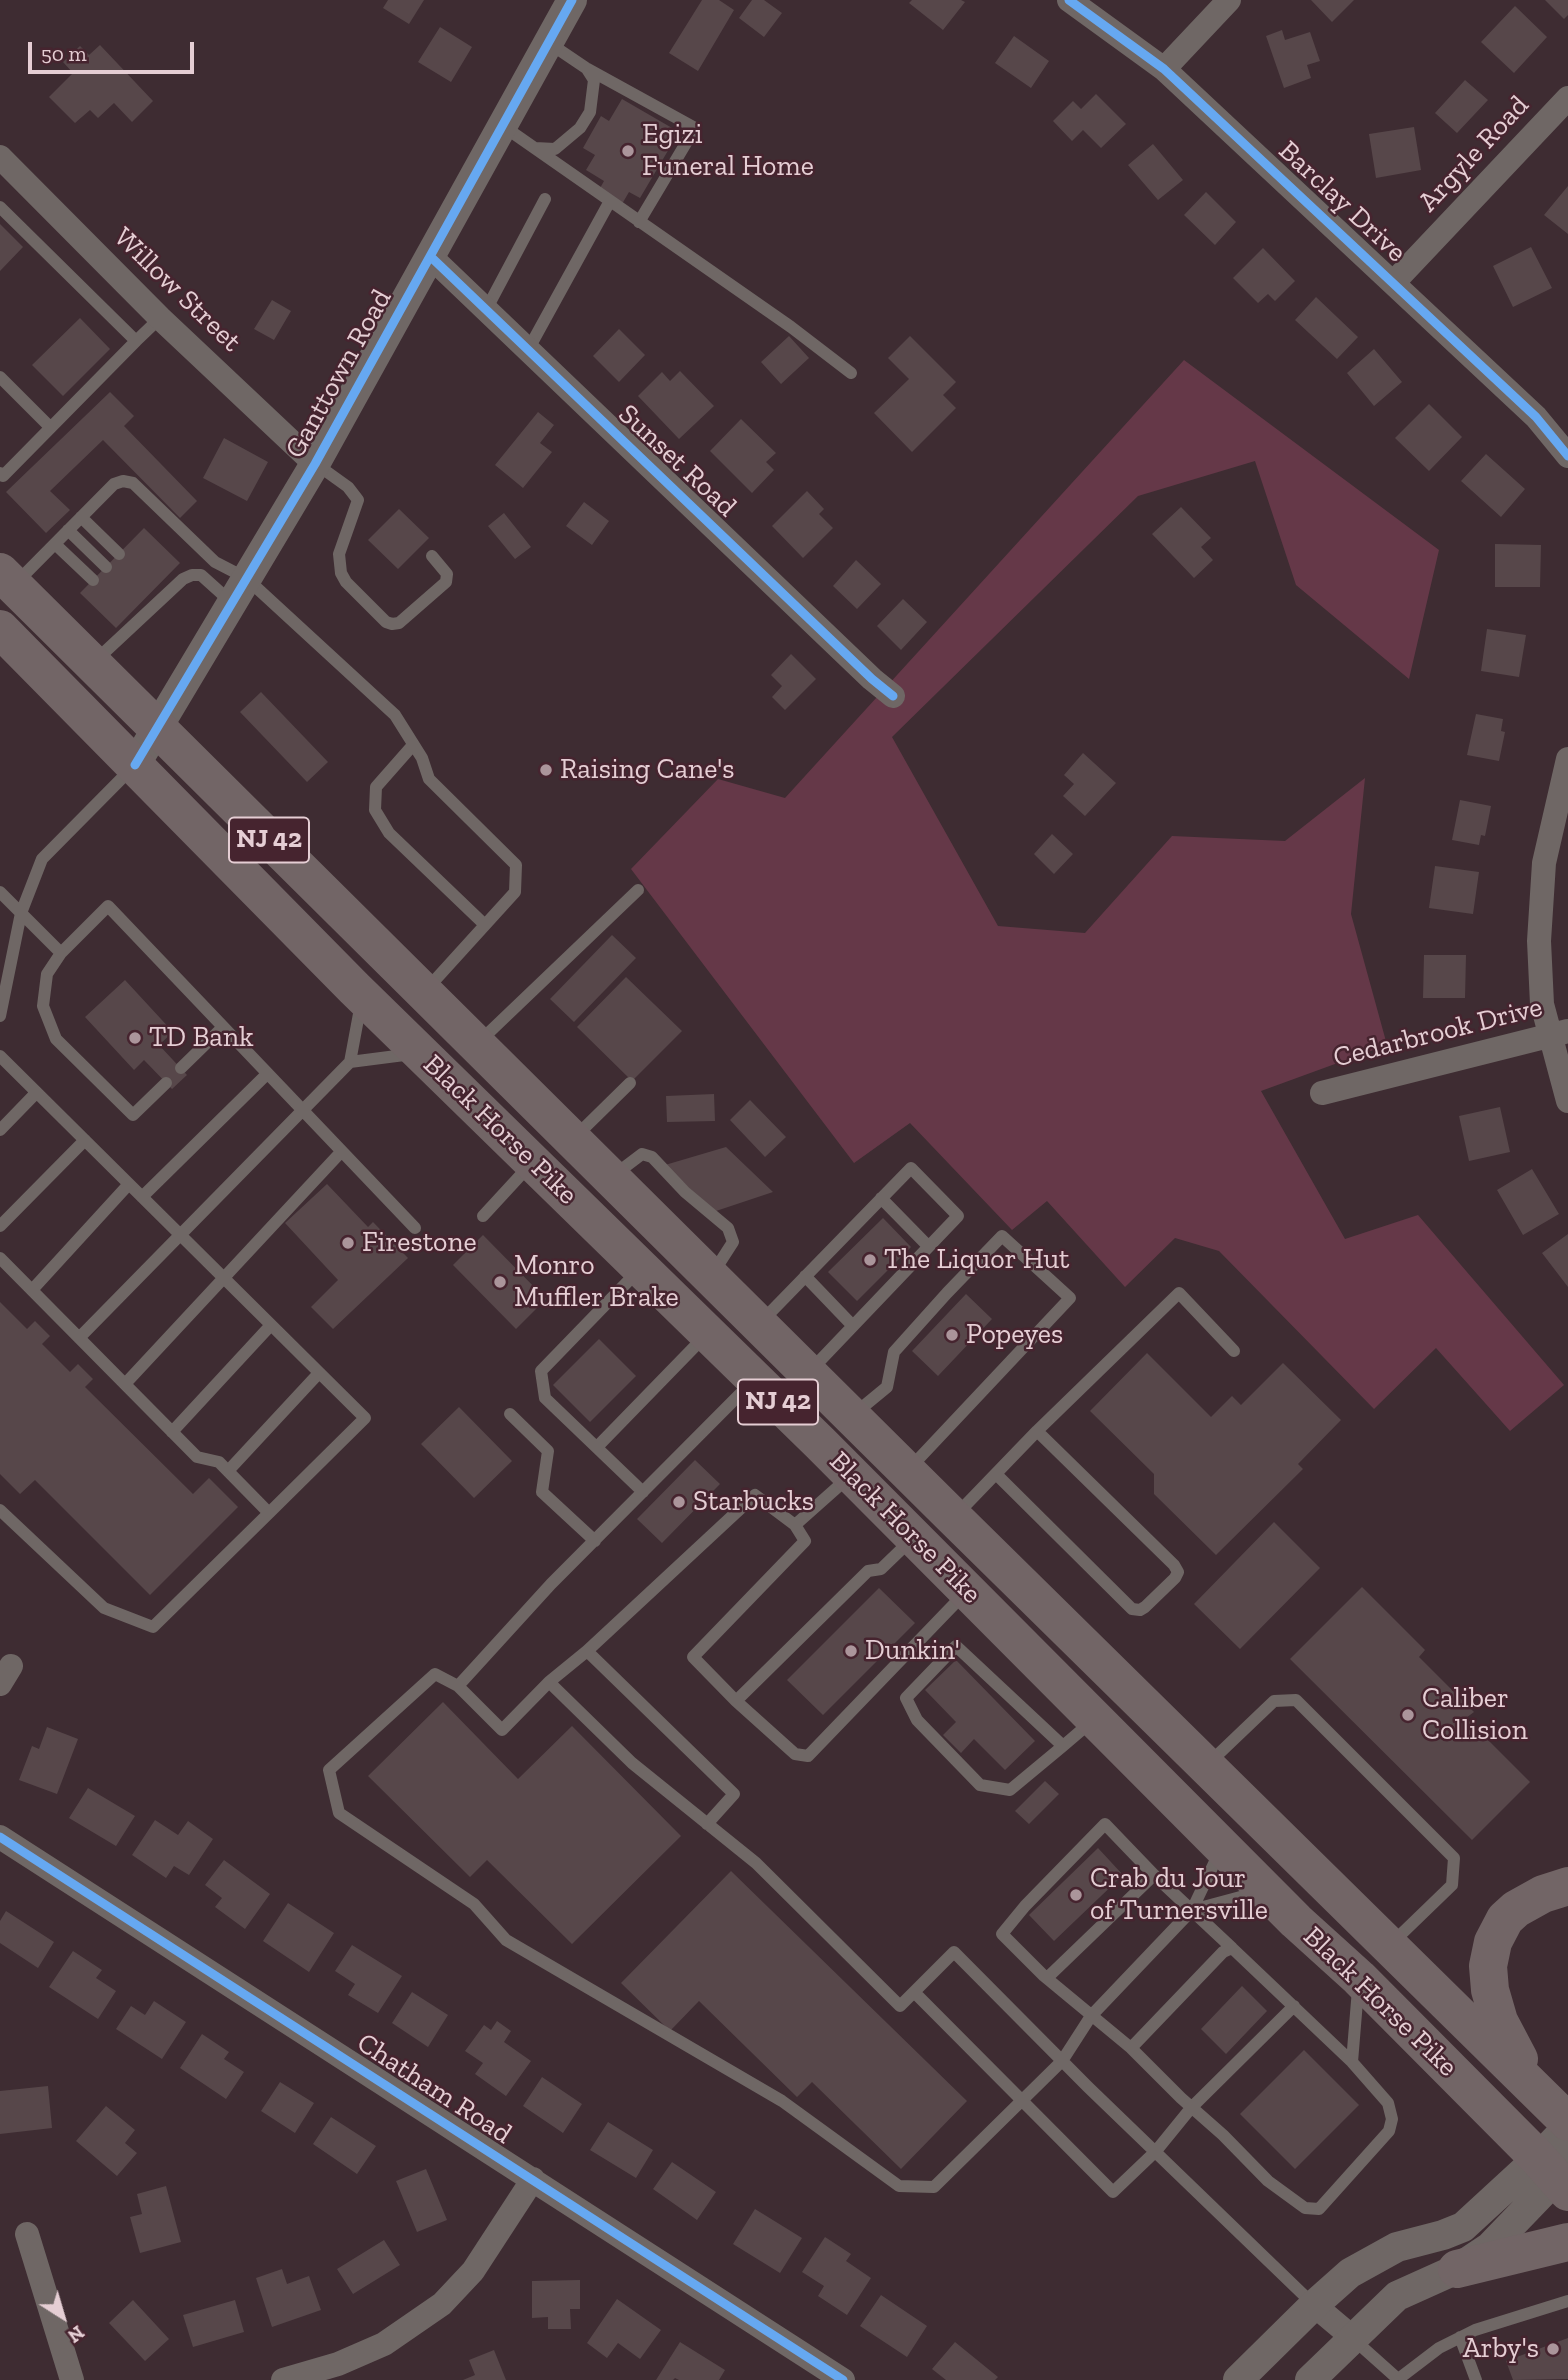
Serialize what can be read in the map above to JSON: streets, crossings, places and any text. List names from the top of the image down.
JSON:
{
  "streets": {
    "highway": ["NJ 42", "Black Horse Pike"],
    "street": [
      "Argyle Road",
      "Barclay Drive",
      "Willow Street",
      "Ganttown Road",
      "Sunset Road",
      "Cedarbrook Drive",
      "Chatham Road"
    ]
  },
  "crossings": [
    ["Argyle Road", "Barclay Drive"],
    ["Willow Street", "Ganttown Road"],
    ["Ganttown Road", "Sunset Road"],
    ["Ganttown Road", "Black Horse Pike"]
  ],
  "places": [
    "Egizi Funeral Home",
    "Raising Cane's",
    "TD Bank",
    "Firestone",
    "The Liquor Hut",
    "Monro Muffler Brake",
    "Popeyes",
    "Starbucks",
    "Dunkin'",
    "Caliber Collision",
    "Crab du Jour of Turnersville",
    "Arby's"
  ],
  "scale_bar": "50 m",
  "north": "bottom right"
}
